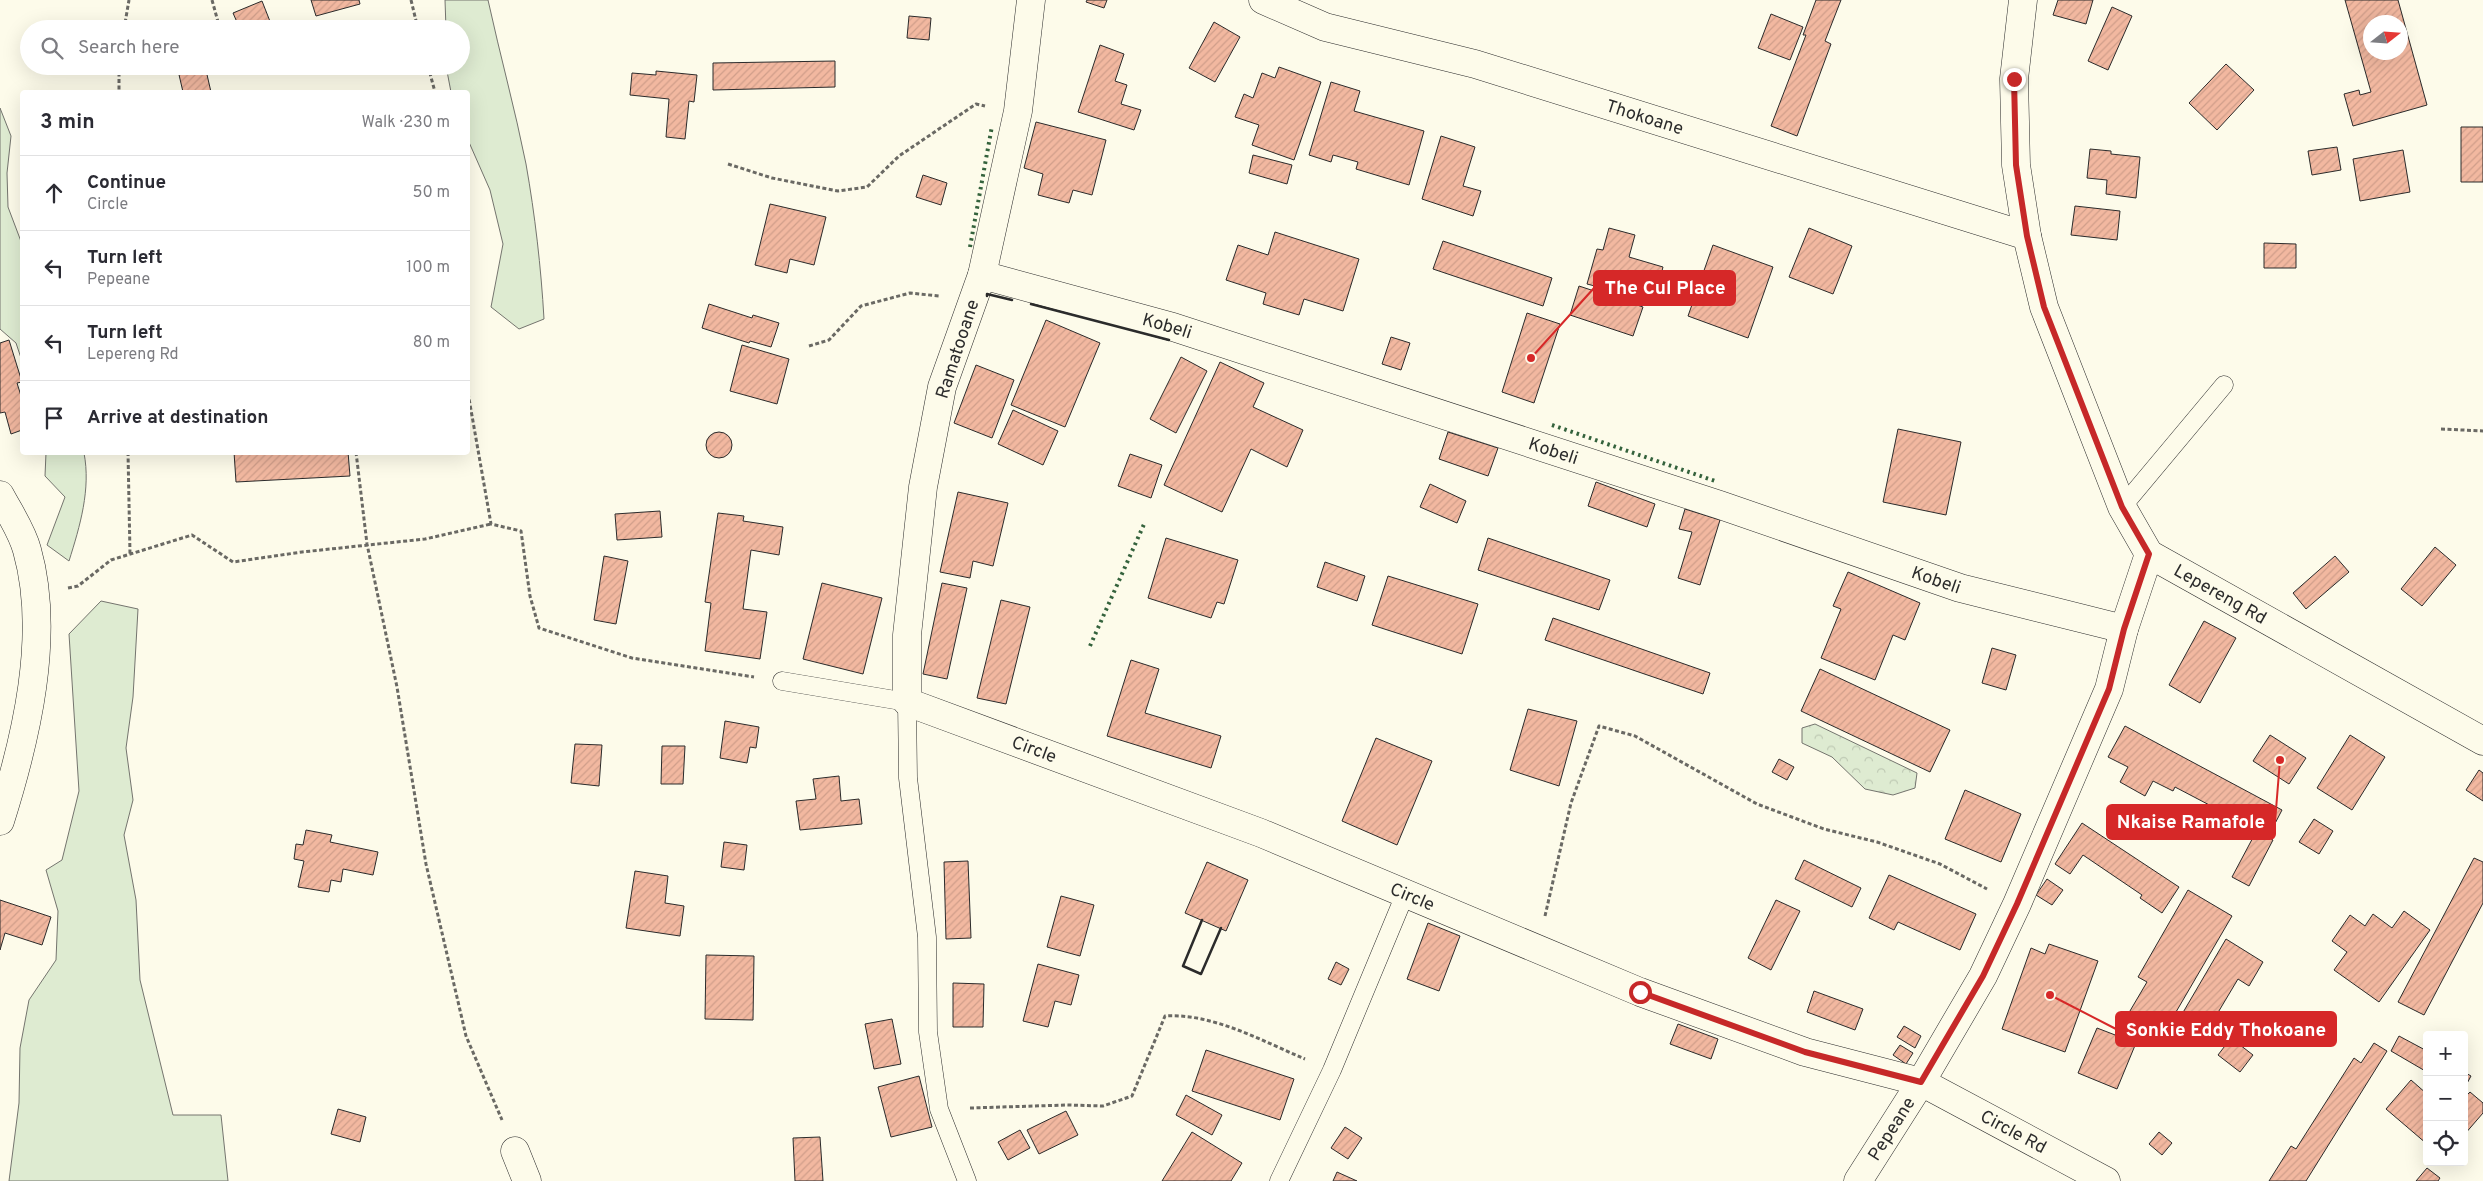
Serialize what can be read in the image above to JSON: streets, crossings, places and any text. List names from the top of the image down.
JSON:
{
  "streets": {
    "street": [
      "Thokoane",
      "Kobeli",
      "Ramatooane",
      "Lepereng Rd",
      "Circle",
      "Pepeane",
      "Circle Rd"
    ]
  },
  "crossings": [
    ["Kobeli", "Ramatooane"],
    ["Kobeli", "Pepeane"],
    ["Ramatooane", "Circle"],
    ["Lepereng Rd", "Pepeane"],
    ["Circle", "Pepeane"],
    ["Circle", "Circle Rd"],
    ["Pepeane", "Circle Rd"]
  ],
  "places": ["The Cul Place", "Nkaise Ramafole", "Sonkie Eddy Thokoane"],
  "north": "right",
  "page": {
    "search": "Search here",
    "heading": ["3 min", "Walk · 230 m"],
    "list": [
      ["Continue", "Circle", "50 m"],
      ["Turn left", "Pepeane", "100 m"],
      ["Turn left", "Lepereng Rd", "80 m"],
      "Arrive at destination"
    ],
    "map_buttons": ["+", "−"]
  }
}
